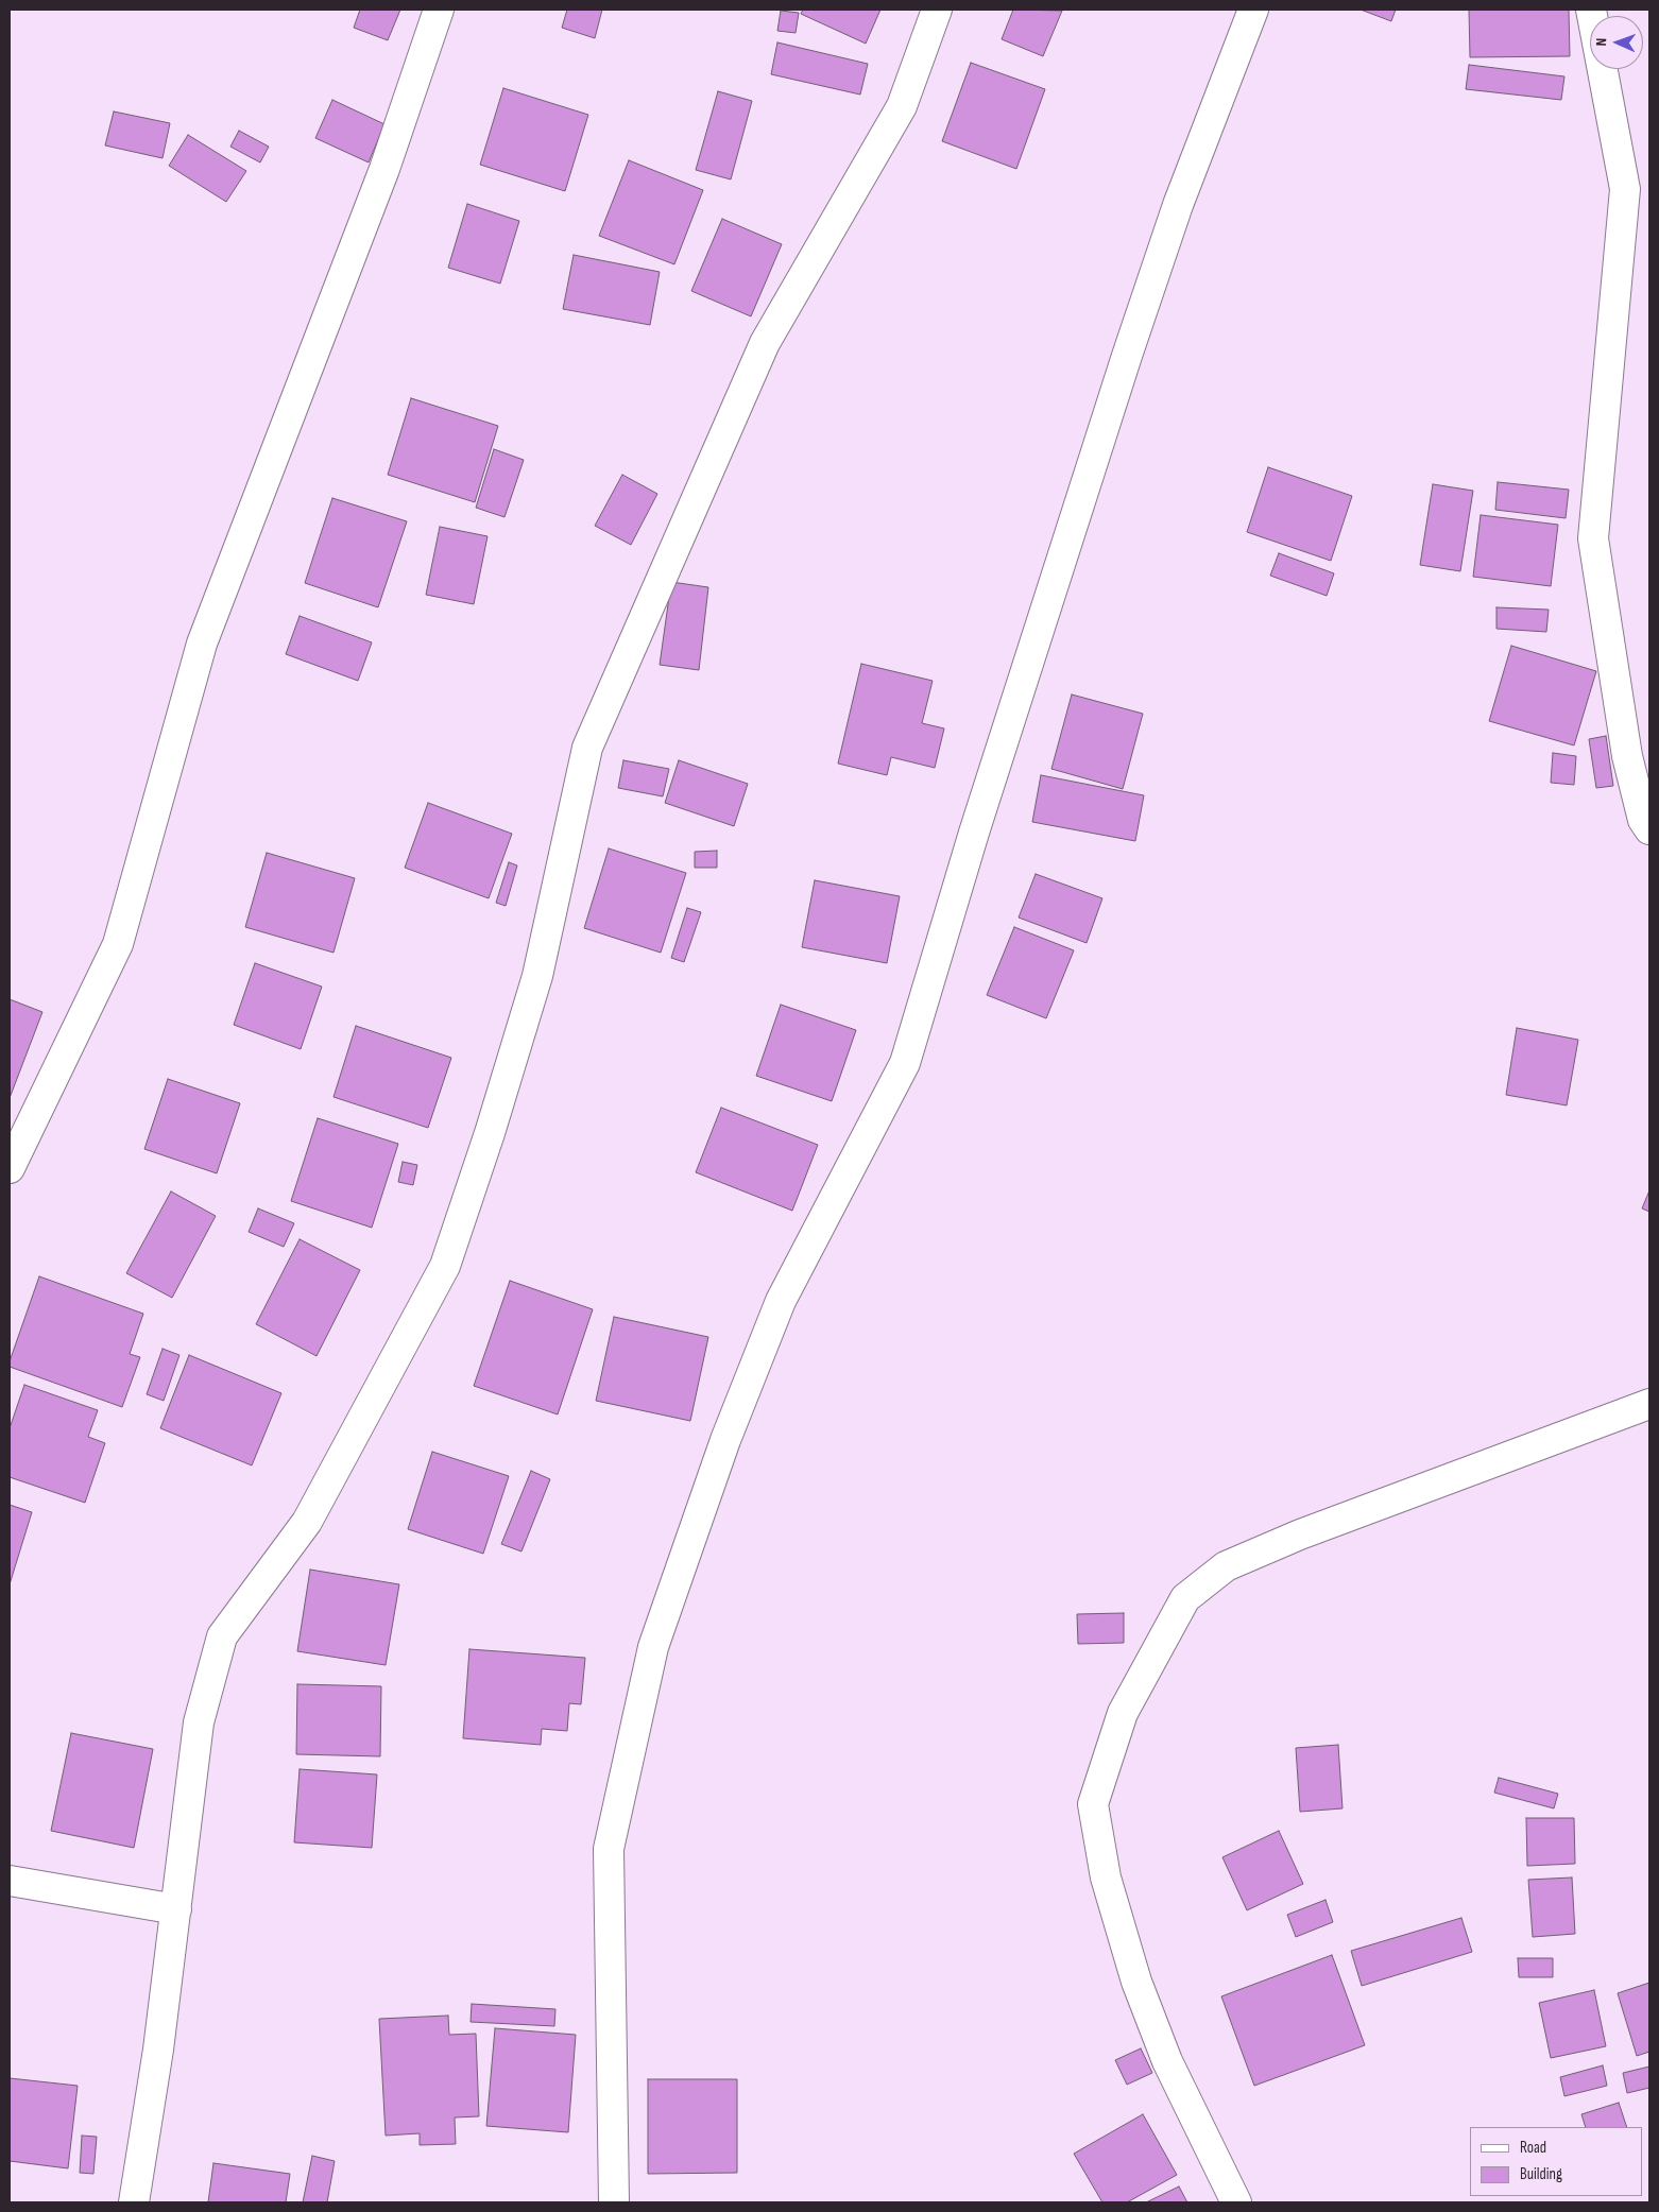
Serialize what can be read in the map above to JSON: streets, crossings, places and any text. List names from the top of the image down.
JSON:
{
  "legend": ["Road", "Building"],
  "north": "left"
}
